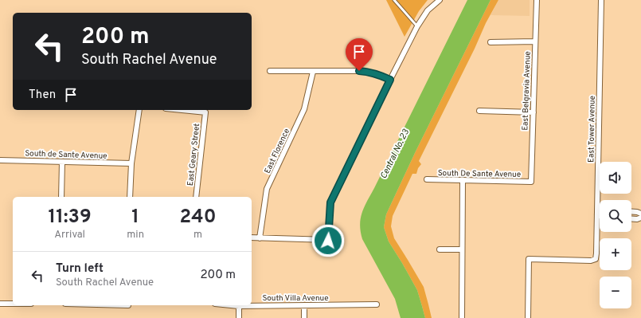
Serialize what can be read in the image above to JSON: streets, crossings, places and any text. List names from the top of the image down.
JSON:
{
  "streets": {
    "street": [
      "East Belgravia Avenue",
      "East Tower Avenue",
      "East Florence",
      "South de Sante Avenue",
      "East Geary Street",
      "South De Sante Avenue",
      "South Villa Avenue"
    ]
  },
  "crossings": [
    ["East Belgravia Avenue", "South De Sante Avenue"]
  ],
  "water": ["Central No. 23"],
  "page": {
    "turn": ["200 m", "South Rachel Avenue"],
    "then": "Then",
    "map_buttons": ["+", "−"],
    "eta": [
      "11:39",
      "Arrival",
      "1",
      "min",
      "240",
      "m"
    ],
    "list": [
      {
        "name": "Turn left",
        "note": "South Rachel Avenue",
        "value": "200 m"
      }
    ]
  }
}
